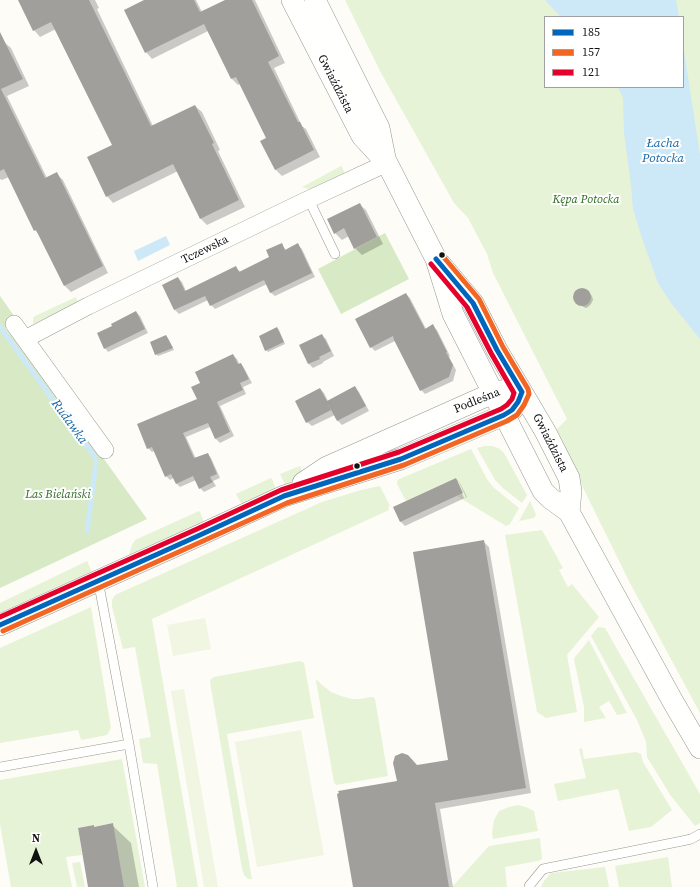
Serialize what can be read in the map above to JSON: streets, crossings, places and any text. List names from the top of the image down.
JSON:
{
  "streets": {
    "street": ["Gwiaździsta", "Tczewska", "Podleśna"]
  },
  "crossings": [
    ["Gwiaździsta", "Tczewska"],
    ["Gwiaździsta", "Podleśna"]
  ],
  "water": ["Łacha Potocka", "Rudawka"],
  "parks": ["Kępa Potocka", "Las Bielański"],
  "lines": ["transit line 157", "transit line 185", "transit line 121"],
  "legend": ["185", "157", "121"],
  "north": "top"
}
